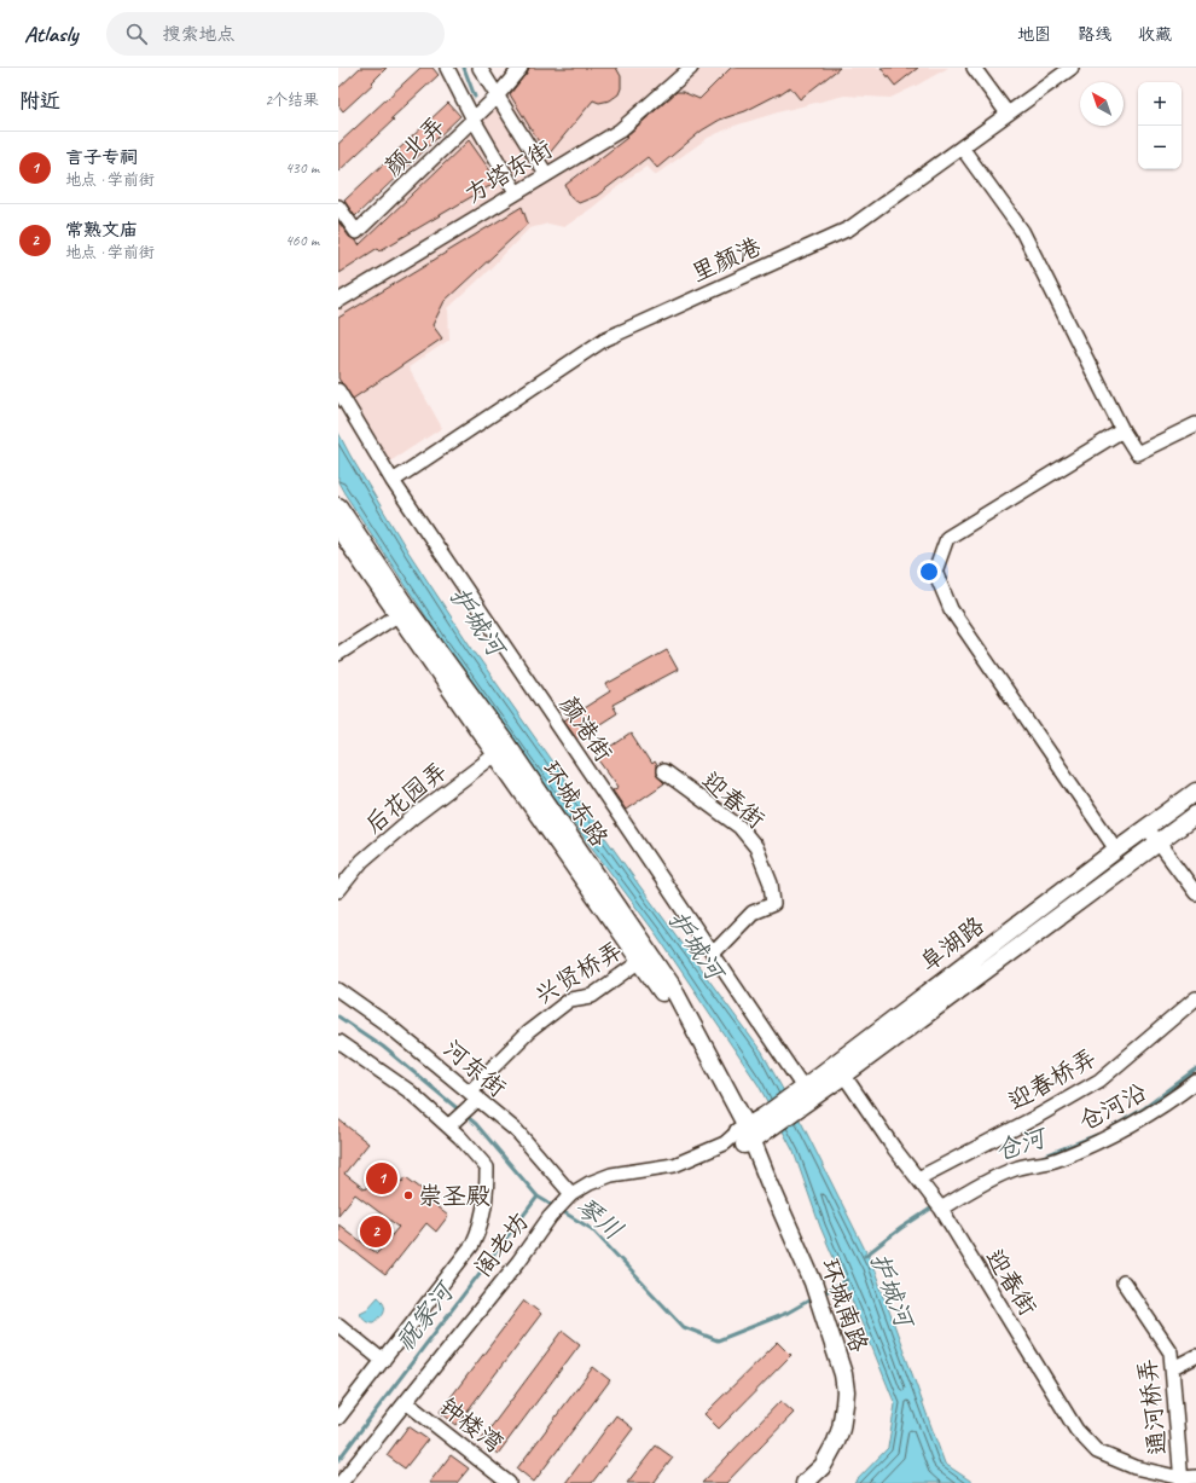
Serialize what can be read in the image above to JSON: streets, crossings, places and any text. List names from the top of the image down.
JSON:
{
  "streets": {
    "main road": ["环城东路", "阜湖路", "环城南路"],
    "street": [
      "颜北弄",
      "方塔东街",
      "里颜港",
      "颜港街",
      "后花园弄",
      "迎春街",
      "兴贤桥弄",
      "河东街",
      "迎春桥弄",
      "仓河沿",
      "阁老坊",
      "通河桥弄",
      "钟楼湾"
    ]
  },
  "crossings": [
    ["里颜港", "颜港街"],
    ["颜港街", "迎春街"],
    ["颜港街", "阜湖路"],
    ["后花园弄", "环城东路"],
    ["迎春街", "阜湖路"],
    ["迎春街", "迎春桥弄"],
    ["迎春街", "仓河沿"],
    ["迎春街", "通河桥弄"],
    ["环城东路", "阜湖路"],
    ["环城东路", "兴贤桥弄"],
    ["环城东路", "阁老坊"],
    ["环城东路", "环城南路"],
    ["阜湖路", "阁老坊"],
    ["阜湖路", "环城南路"],
    ["兴贤桥弄", "河东街"],
    ["河东街", "阁老坊"],
    ["阁老坊", "环城南路"],
    ["阁老坊", "钟楼湾"]
  ],
  "water": [
    "护城河",
    "仓河",
    "琴川",
    "祝家河"
  ],
  "places": ["崇圣殿"],
  "north": "top left",
  "page": {
    "header": "Atlasly",
    "search": "搜索地点",
    "nav": ["地图", "路线", "收藏"],
    "heading": ["附近", "2个结果"],
    "map_buttons": ["+", "−"],
    "list": [
      {
        "mark": "1",
        "name": "言子专祠",
        "note": "地点 · 学前街",
        "value": "430 m"
      },
      {
        "mark": "2",
        "name": "常熟文庙",
        "note": "地点 · 学前街",
        "value": "460 m"
      }
    ],
    "pins": ["1", "2"]
  }
}
